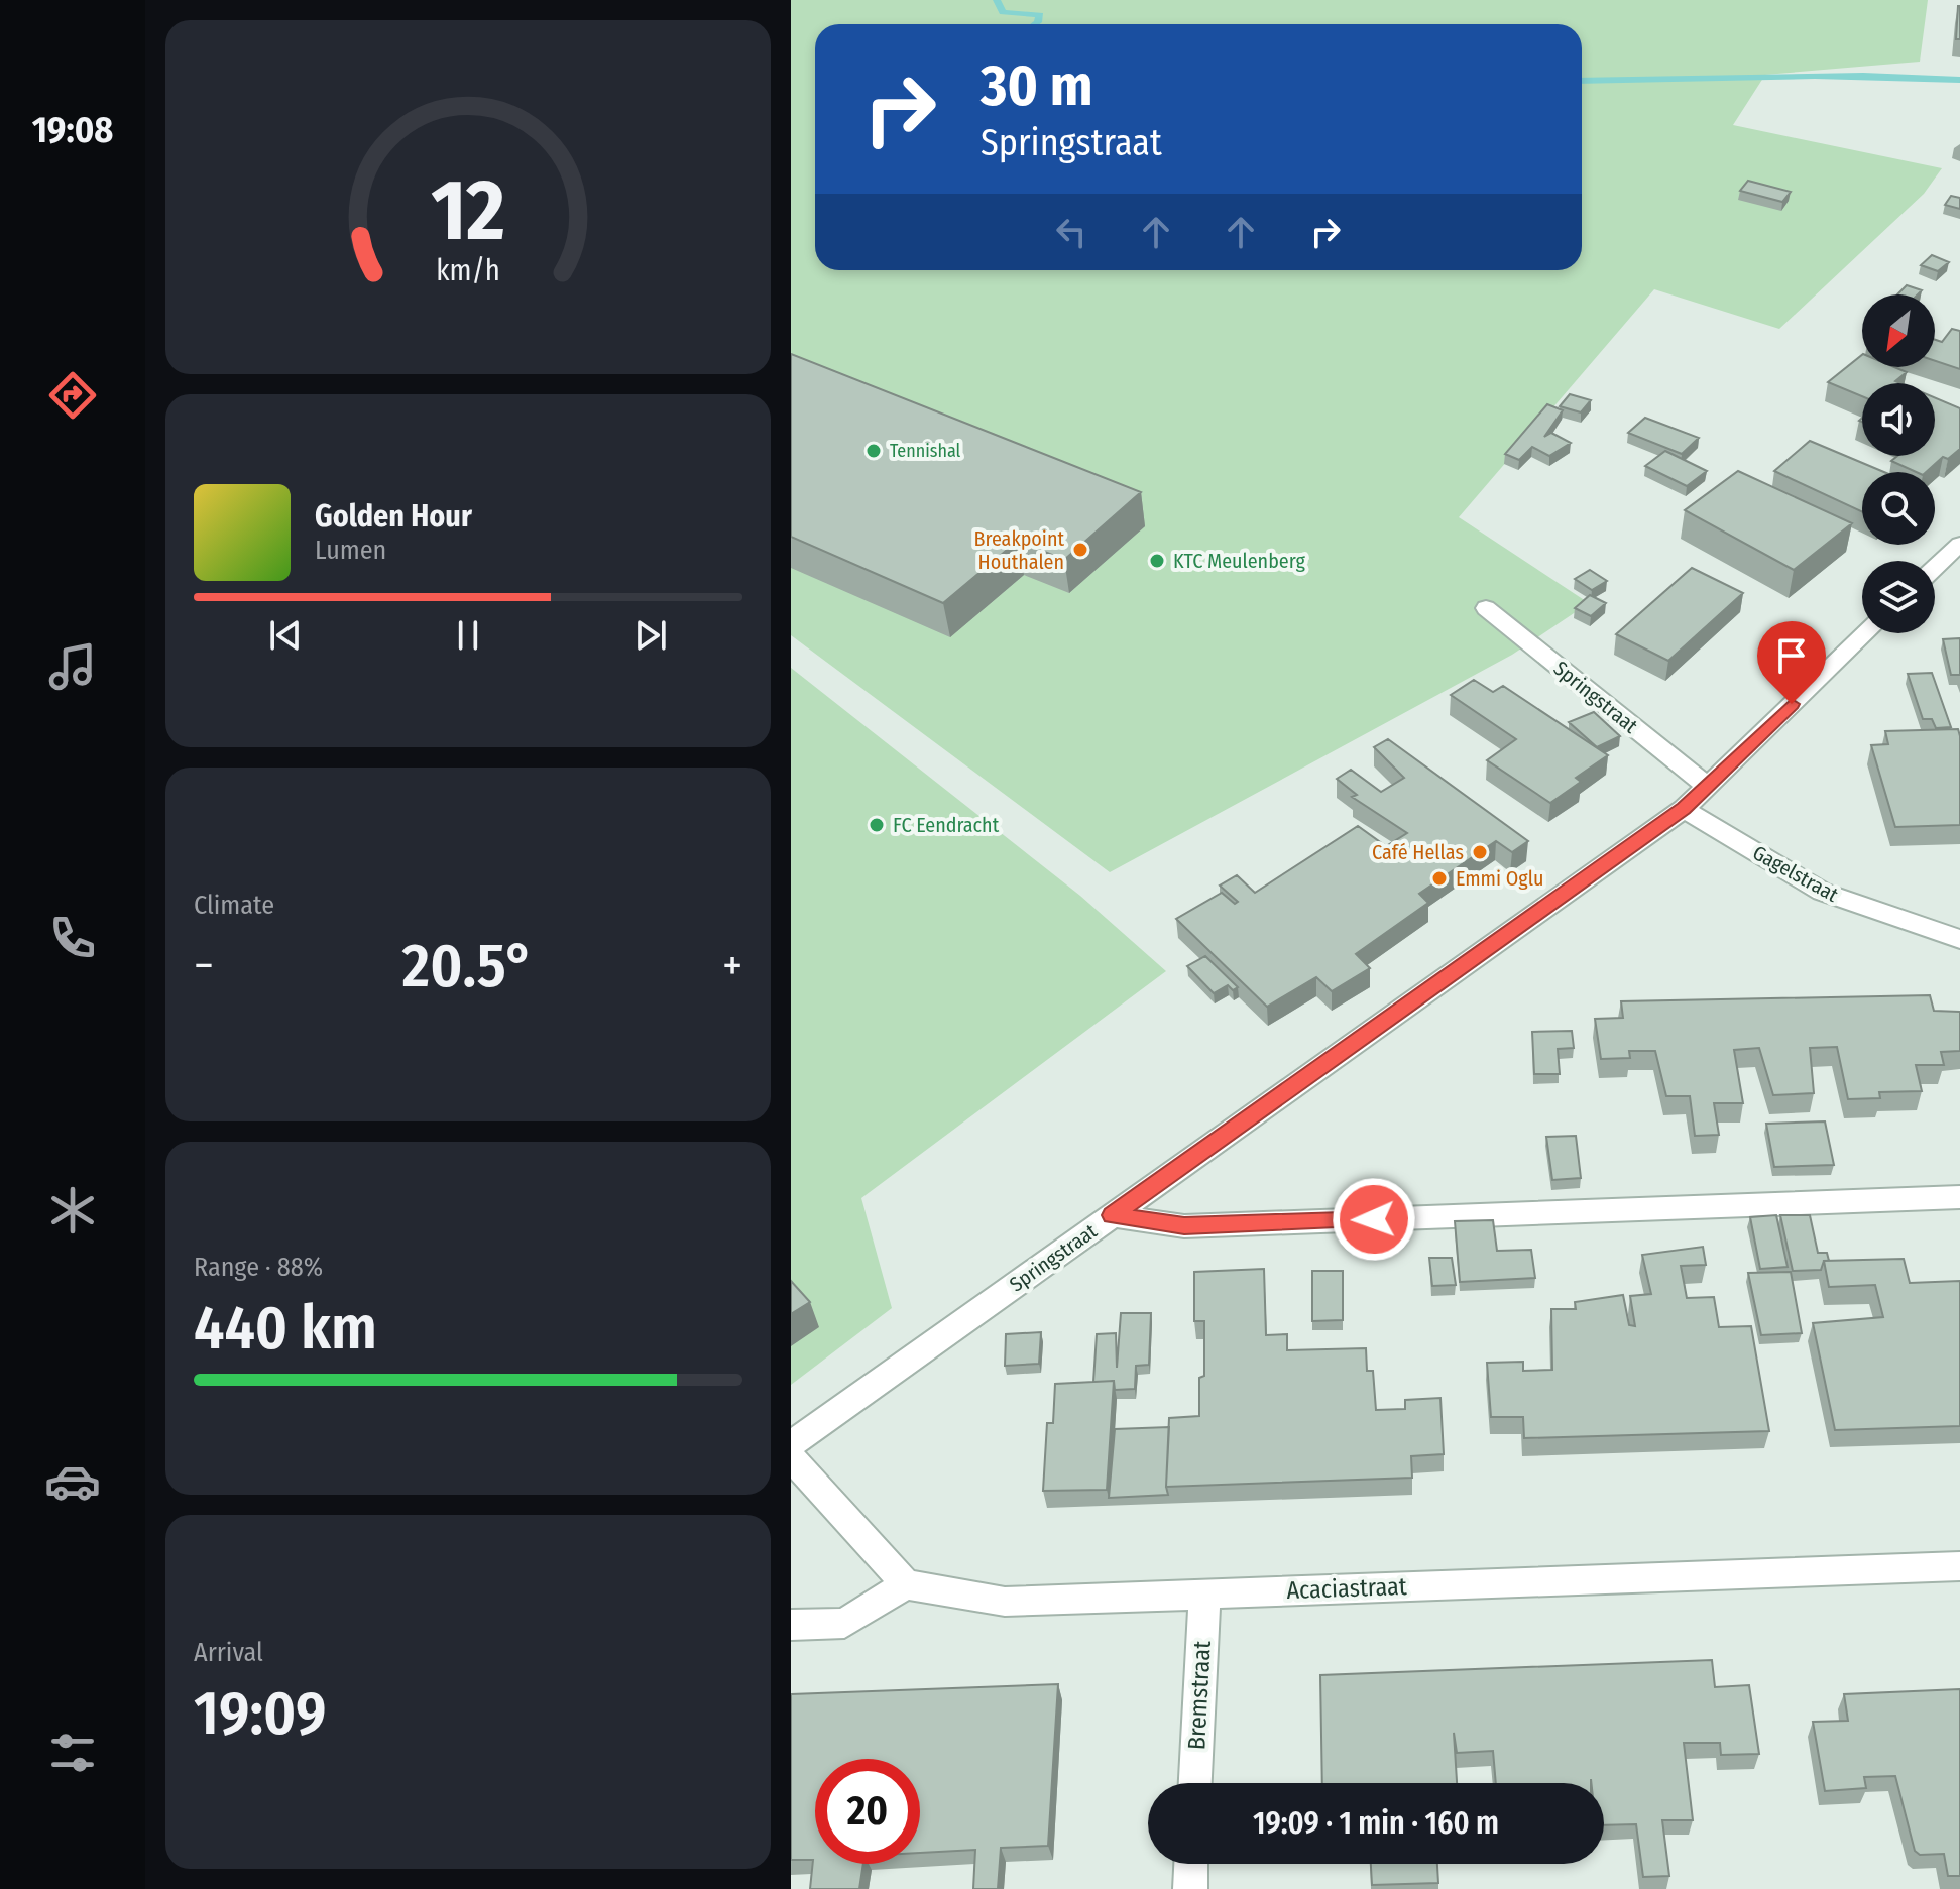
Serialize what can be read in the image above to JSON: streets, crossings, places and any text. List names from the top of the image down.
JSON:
{
  "streets": {
    "street": [
      "Springstraat",
      "Gagelstraat",
      "Acaciastraat",
      "Bremstraat"
    ]
  },
  "crossings": [
    ["Springstraat", "Gagelstraat"],
    ["Acaciastraat", "Bremstraat"]
  ],
  "places": [
    "Tennishal",
    "Breakpoint Houthalen",
    "KTC Meulenberg",
    "FC Eendracht",
    "Café Hellas",
    "Emmi Oglu"
  ],
  "north": "bottom left",
  "page": {
    "tabs": "19:08",
    "turn": ["30 m", "Springstraat"],
    "song": ["Golden Hour", "Lumen"],
    "tile": [
      "Climate",
      ["Range · 88%", "440 km"],
      ["Arrival", "19:09"]
    ],
    "heat": ["−", "20.5°", "+"],
    "limit": "20",
    "trip": "19:09 · 1 min · 160 m",
    "gauge": ["12", "km/h"]
  }
}
